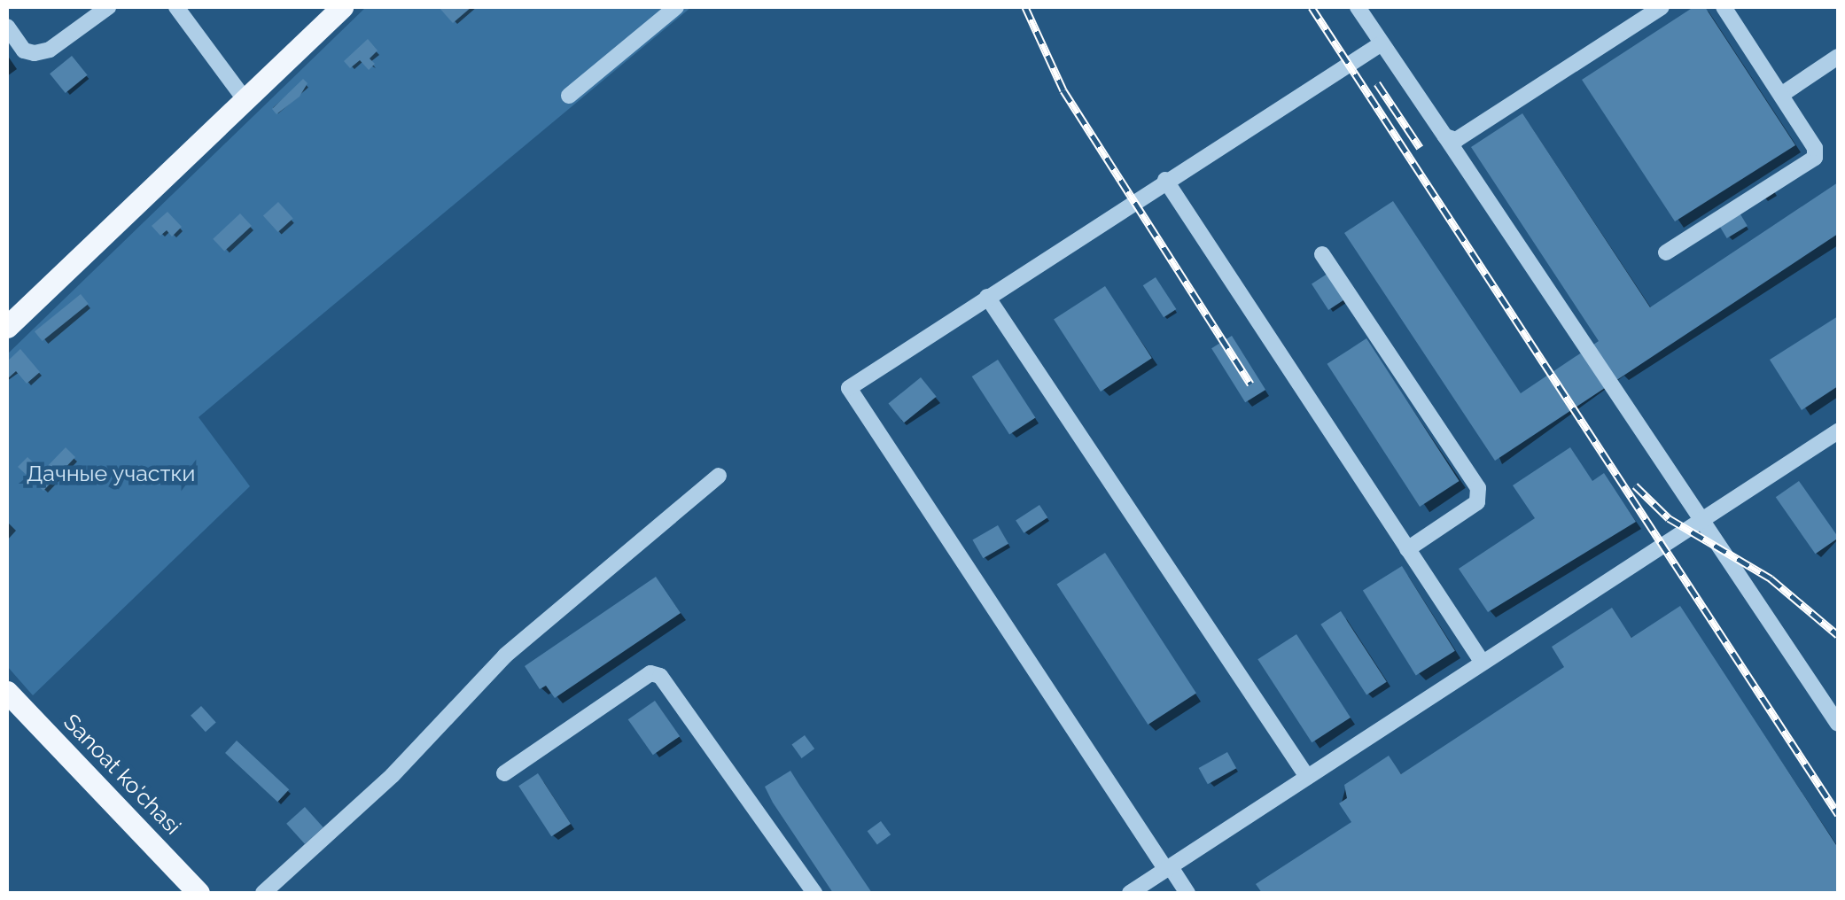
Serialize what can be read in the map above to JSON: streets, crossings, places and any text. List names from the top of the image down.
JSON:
{
  "streets": {
    "main road": ["Sanoat ko'chasi"]
  },
  "parks": ["Дачные участки"]
}
